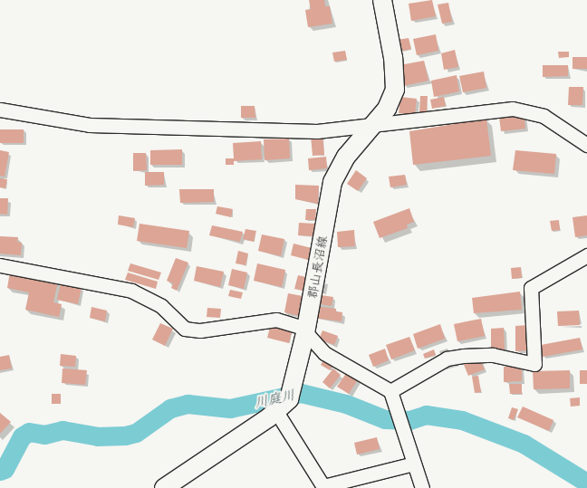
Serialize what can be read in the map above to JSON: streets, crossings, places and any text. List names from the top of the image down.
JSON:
{
  "streets": {
    "main road": ["郡山長沼線"]
  },
  "water": ["川庭川"]
}
